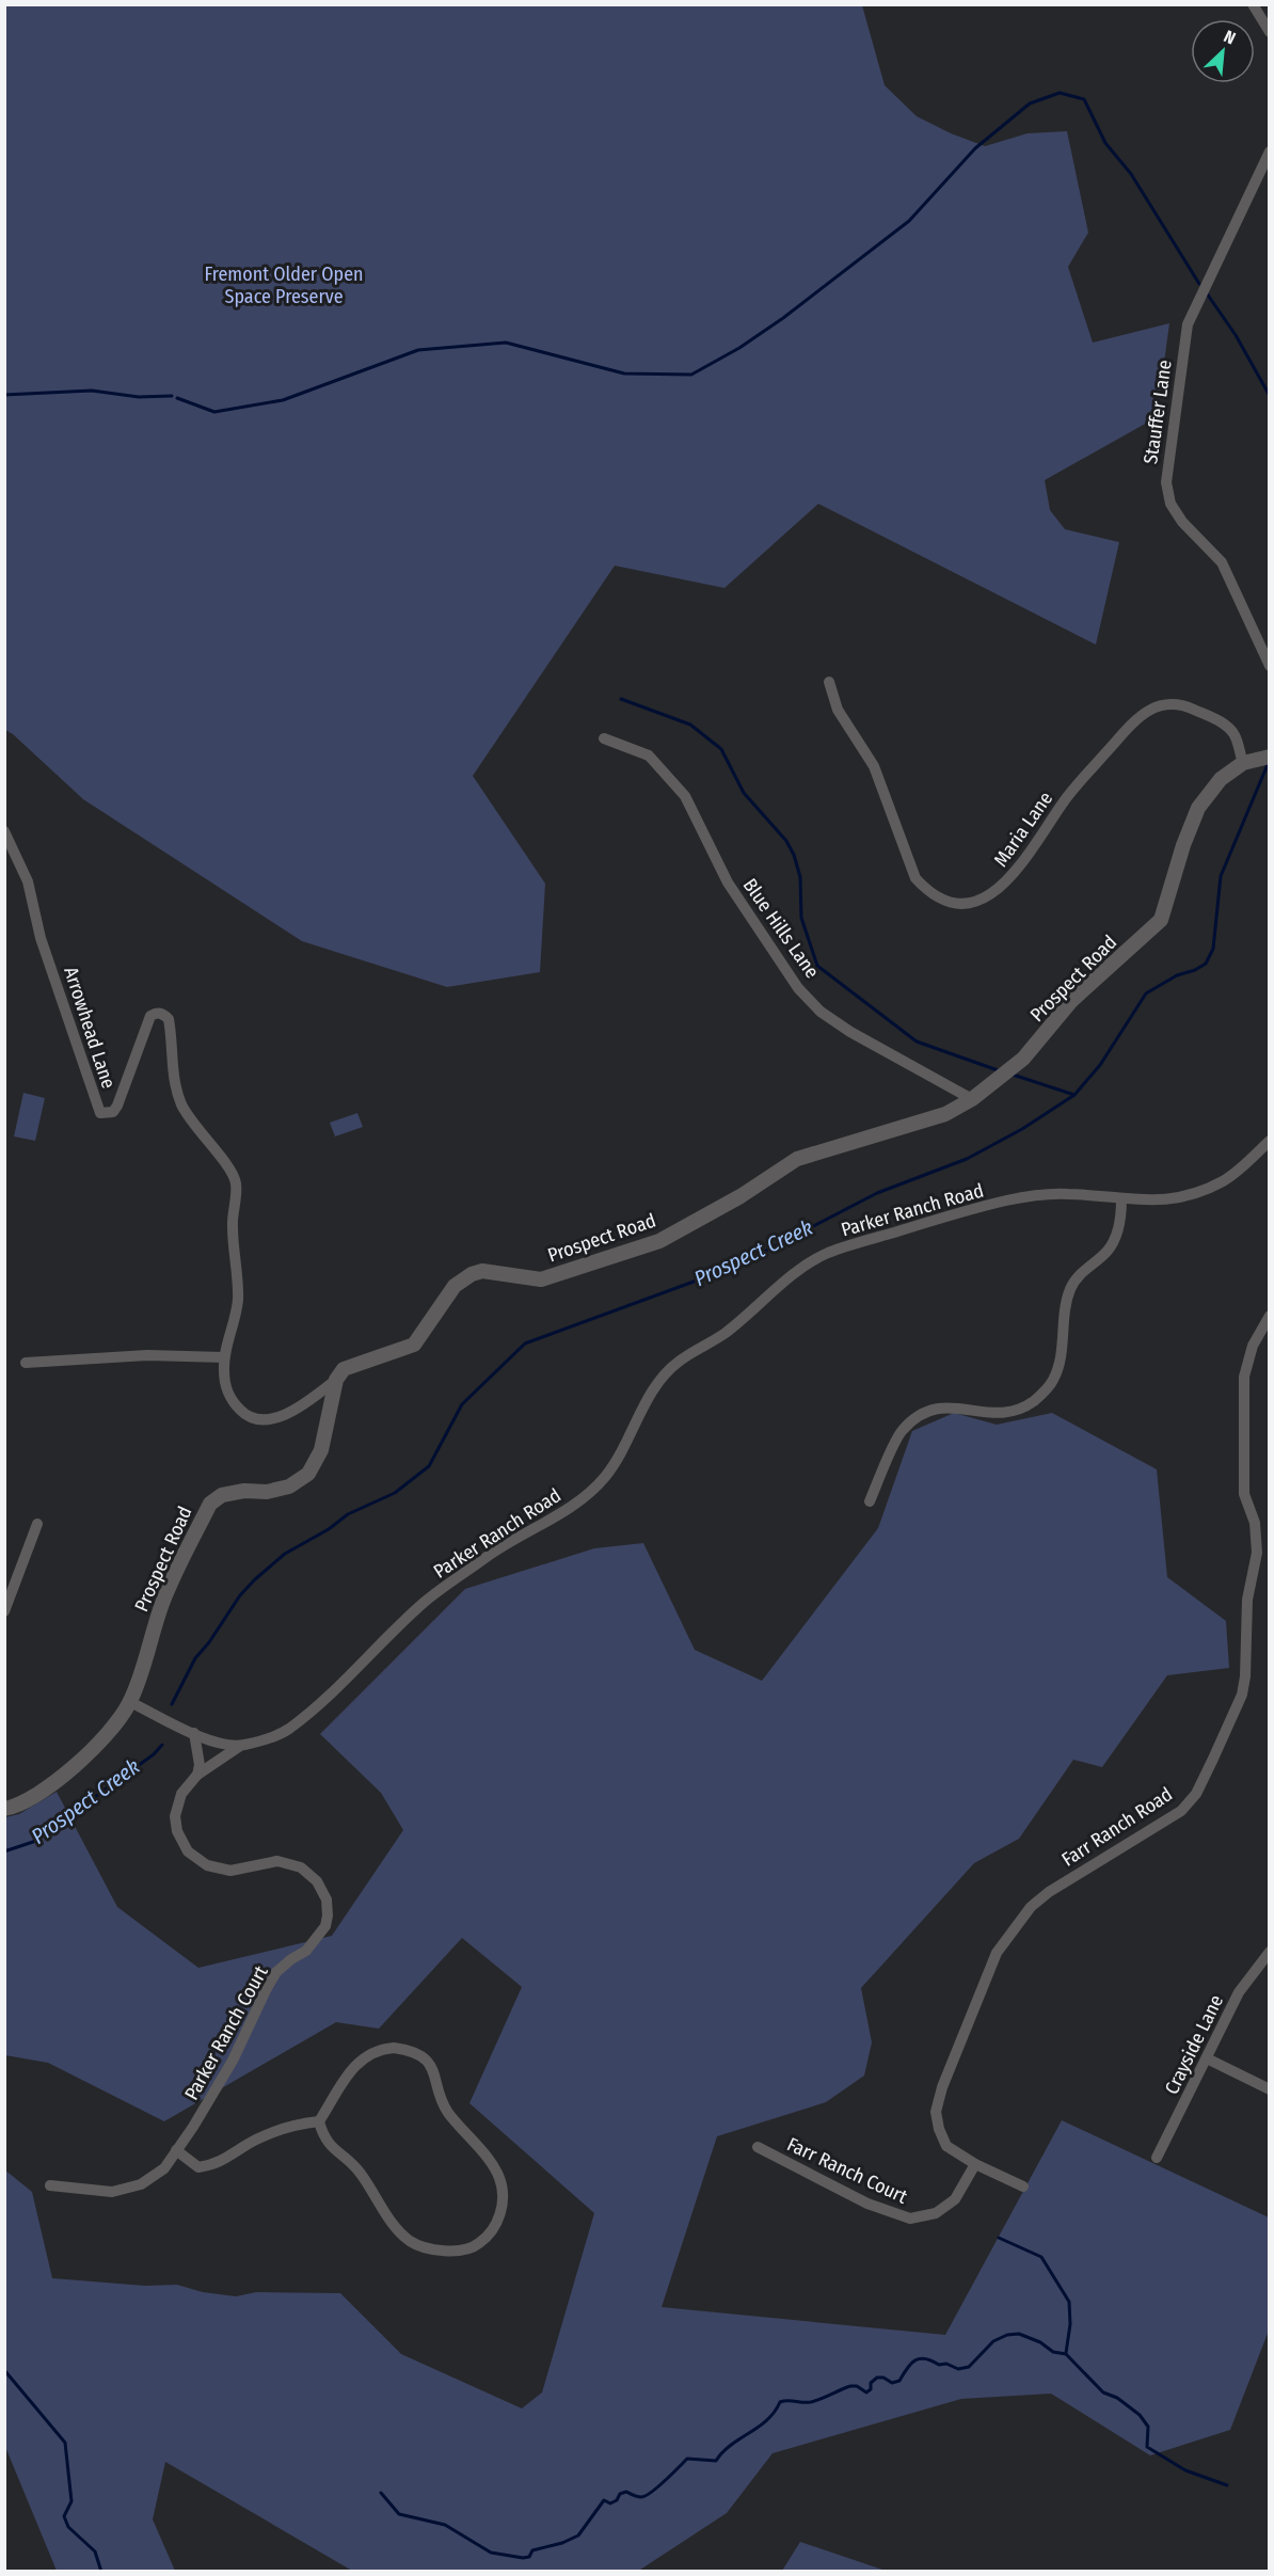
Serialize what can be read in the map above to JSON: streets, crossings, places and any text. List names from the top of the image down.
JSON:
{
  "streets": {
    "street": [
      "Stauffer Lane",
      "Maria Lane",
      "Blue Hills Lane",
      "Prospect Road",
      "Arrowhead Lane",
      "Parker Ranch Road",
      "Farr Ranch Road",
      "Parker Ranch Court",
      "Crayside Lane",
      "Farr Ranch Court"
    ]
  },
  "crossings": [
    ["Maria Lane", "Prospect Road"],
    ["Blue Hills Lane", "Prospect Road"],
    ["Prospect Road", "Arrowhead Lane"],
    ["Prospect Road", "Parker Ranch Road"],
    ["Parker Ranch Road", "Parker Ranch Court"],
    ["Farr Ranch Road", "Farr Ranch Court"]
  ],
  "water": ["Prospect Creek"],
  "parks": ["Fremont Older Open Space Preserve"],
  "north": "top right"
}
